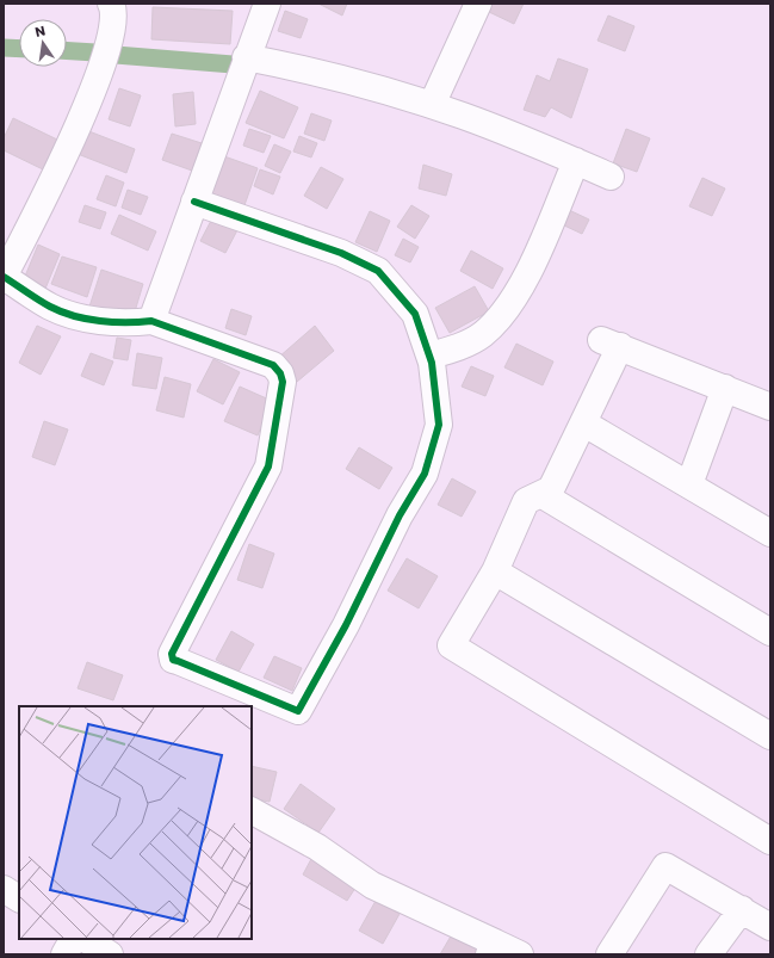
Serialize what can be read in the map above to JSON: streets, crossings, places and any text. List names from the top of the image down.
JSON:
{
  "north": "top"
}
